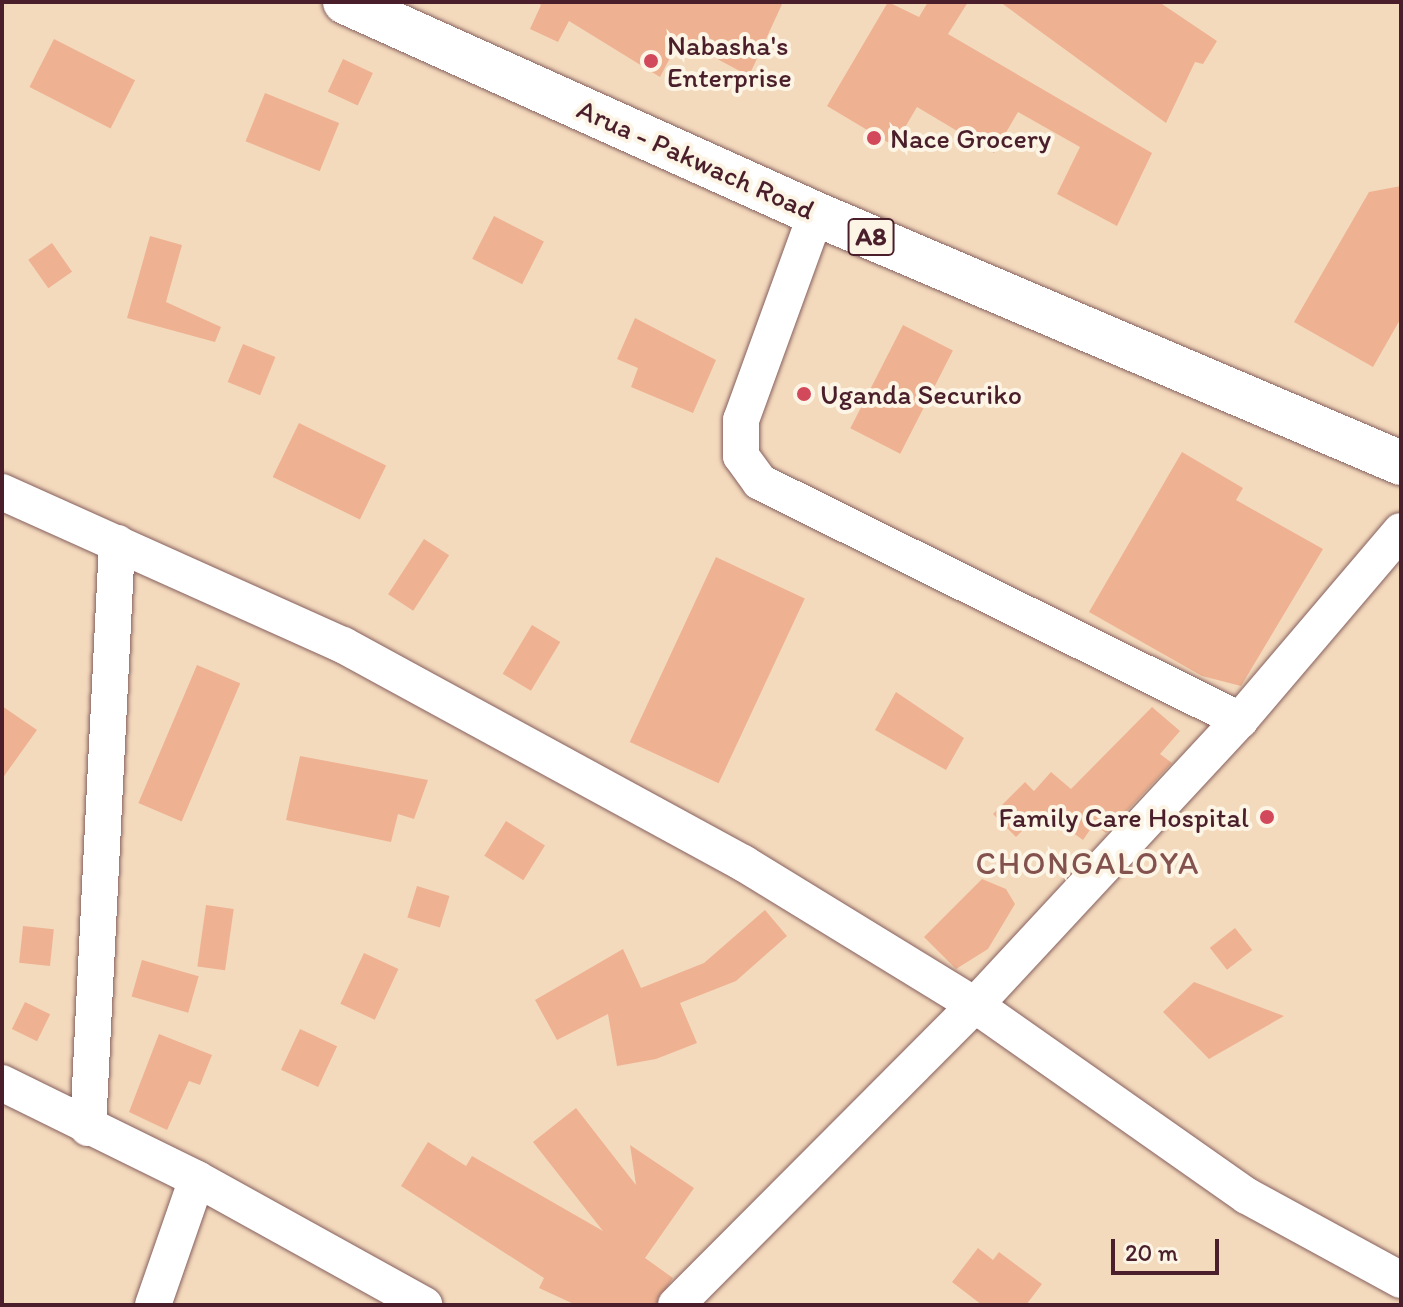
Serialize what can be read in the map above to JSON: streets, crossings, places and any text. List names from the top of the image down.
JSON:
{
  "streets": {
    "main road": ["Arua - Pakwach Road", "A8"]
  },
  "districts": ["CHONGALOYA"],
  "places": [
    "Nabasha's Enterprise",
    "Nace Grocery",
    "Uganda Securiko",
    "Family Care Hospital"
  ],
  "scale_bar": "20 m"
}
